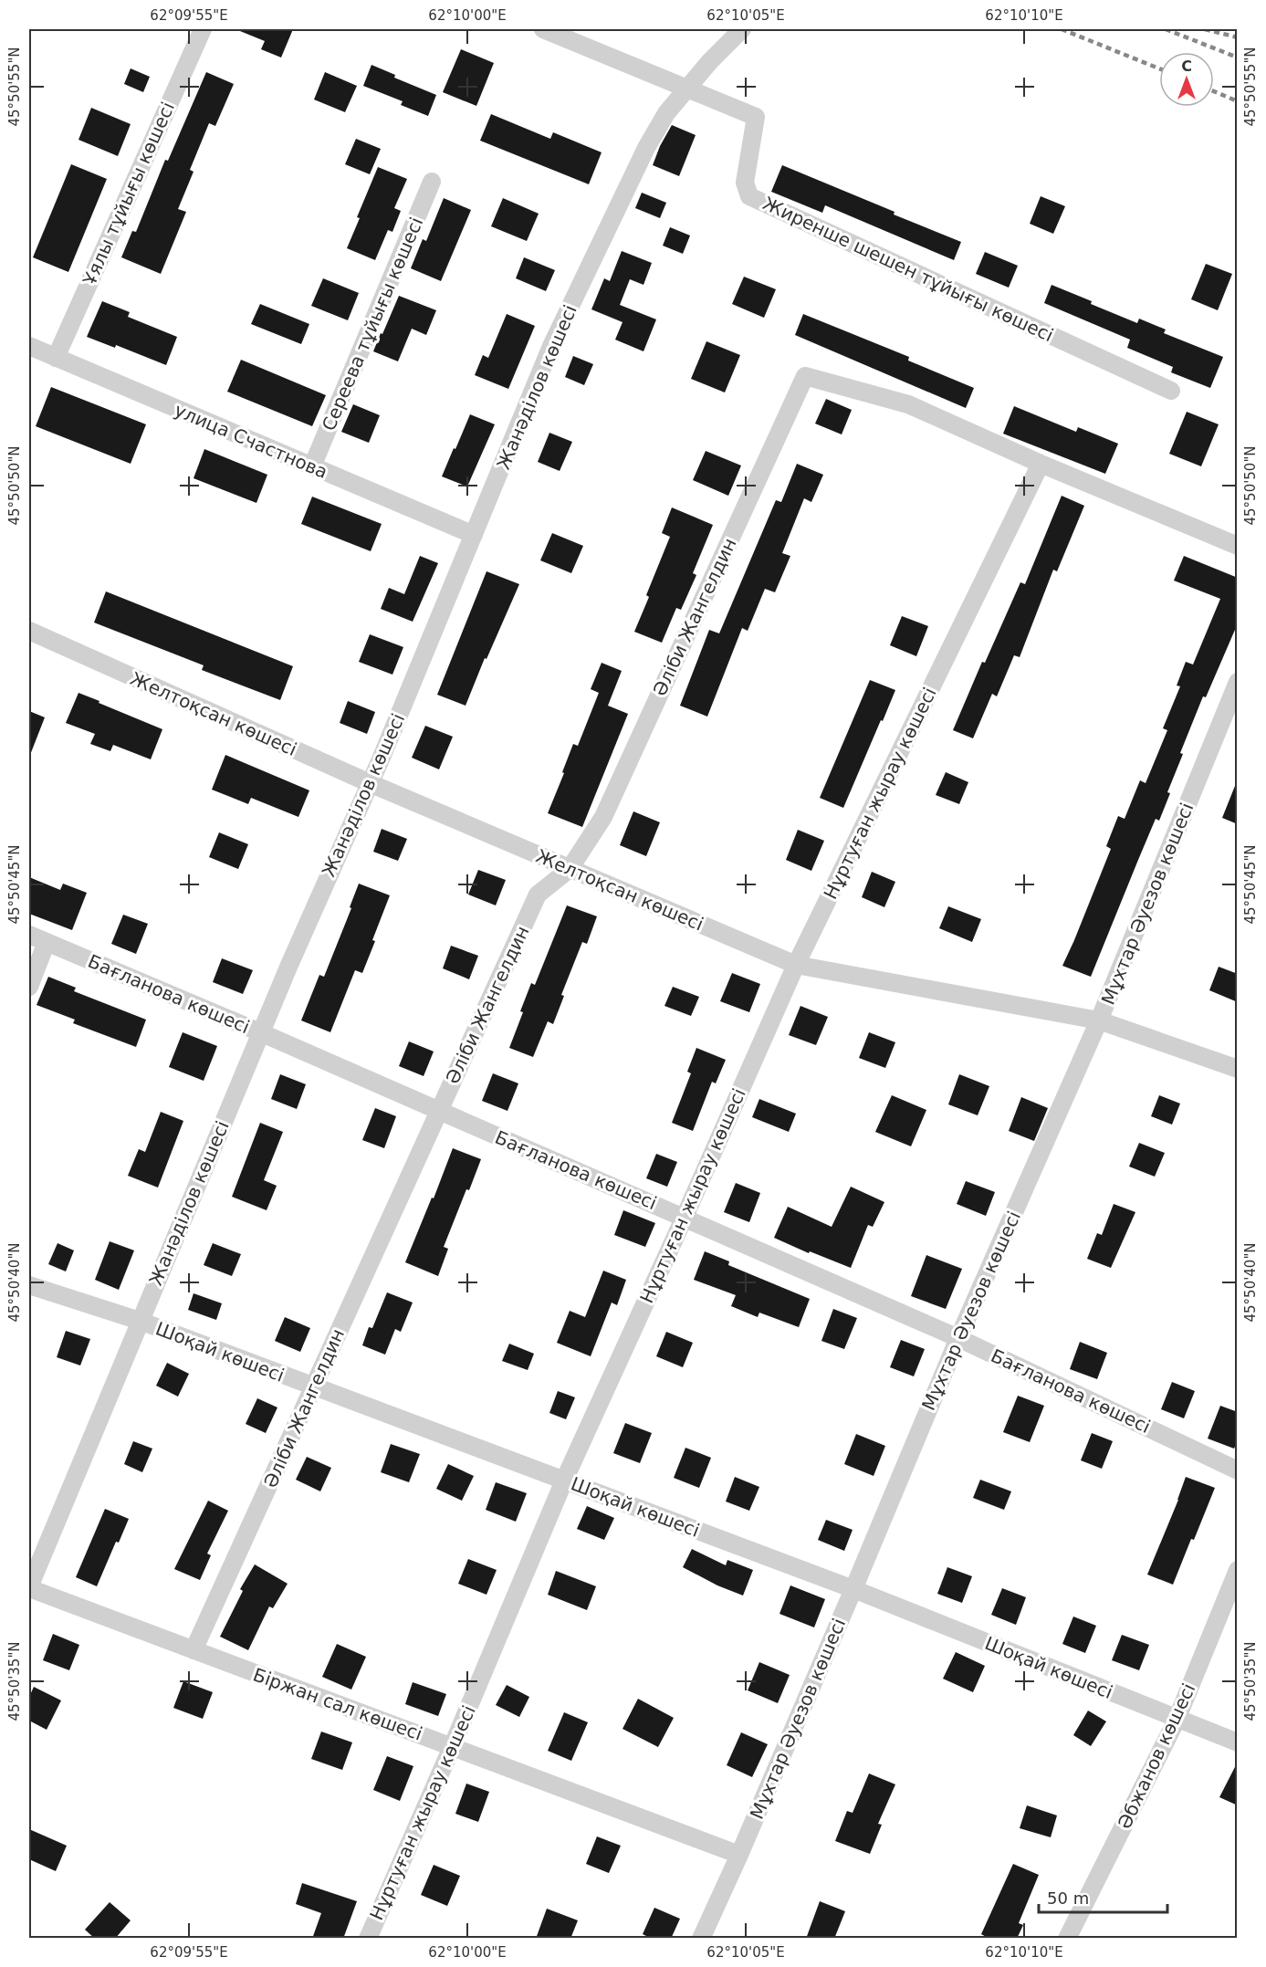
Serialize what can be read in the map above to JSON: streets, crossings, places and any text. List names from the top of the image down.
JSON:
{
  "streets": {
    "street": [
      "Ұялы тұйығы көшесі",
      "Жиренше шешен тұйығы көшесі",
      "Сереева тұйығы көшесі",
      "Жанәділов көшесі",
      "улица Счастнова",
      "Әліби Жангелдин",
      "Желтоқсан көшесі",
      "Нұртуған жырау көшесі",
      "Мұхтар Әуезов көшесі",
      "Бағланова көшесі",
      "Шоқай көшесі",
      "Біржан сал көшесі",
      "Әбжанов көшесі"
    ]
  },
  "crossings": [
    ["Ұялы тұйығы көшесі", "улица Счастнова"],
    ["Жиренше шешен тұйығы көшесі", "Жанәділов көшесі"],
    ["Сереева тұйығы көшесі", "улица Счастнова"],
    ["Жанәділов көшесі", "улица Счастнова"],
    ["Жанәділов көшесі", "Желтоқсан көшесі"],
    ["Жанәділов көшесі", "Бағланова көшесі"],
    ["Жанәділов көшесі", "Шоқай көшесі"],
    ["Жанәділов көшесі", "Біржан сал көшесі"],
    ["Әліби Жангелдин", "Желтоқсан көшесі"],
    ["Әліби Жангелдин", "Нұртуған жырау көшесі"],
    ["Әліби Жангелдин", "Бағланова көшесі"],
    ["Әліби Жангелдин", "Шоқай көшесі"],
    ["Әліби Жангелдин", "Біржан сал көшесі"],
    ["Желтоқсан көшесі", "Нұртуған жырау көшесі"],
    ["Желтоқсан көшесі", "Мұхтар Әуезов көшесі"],
    ["Нұртуған жырау көшесі", "Бағланова көшесі"],
    ["Нұртуған жырау көшесі", "Шоқай көшесі"],
    ["Нұртуған жырау көшесі", "Біржан сал көшесі"],
    ["Мұхтар Әуезов көшесі", "Бағланова көшесі"],
    ["Мұхтар Әуезов көшесі", "Шоқай көшесі"],
    ["Мұхтар Әуезов көшесі", "Біржан сал көшесі"],
    ["Шоқай көшесі", "Әбжанов көшесі"]
  ],
  "scale_bar": "50 m",
  "north": "top",
  "coordinates": [
    "62°09'55\"E",
    "62°10'00\"E",
    "62°10'05\"E",
    "62°10'10\"E",
    "45°50'55\"N",
    "45°50'50\"N",
    "45°50'45\"N",
    "45°50'40\"N",
    "45°50'35\"N"
  ]
}
